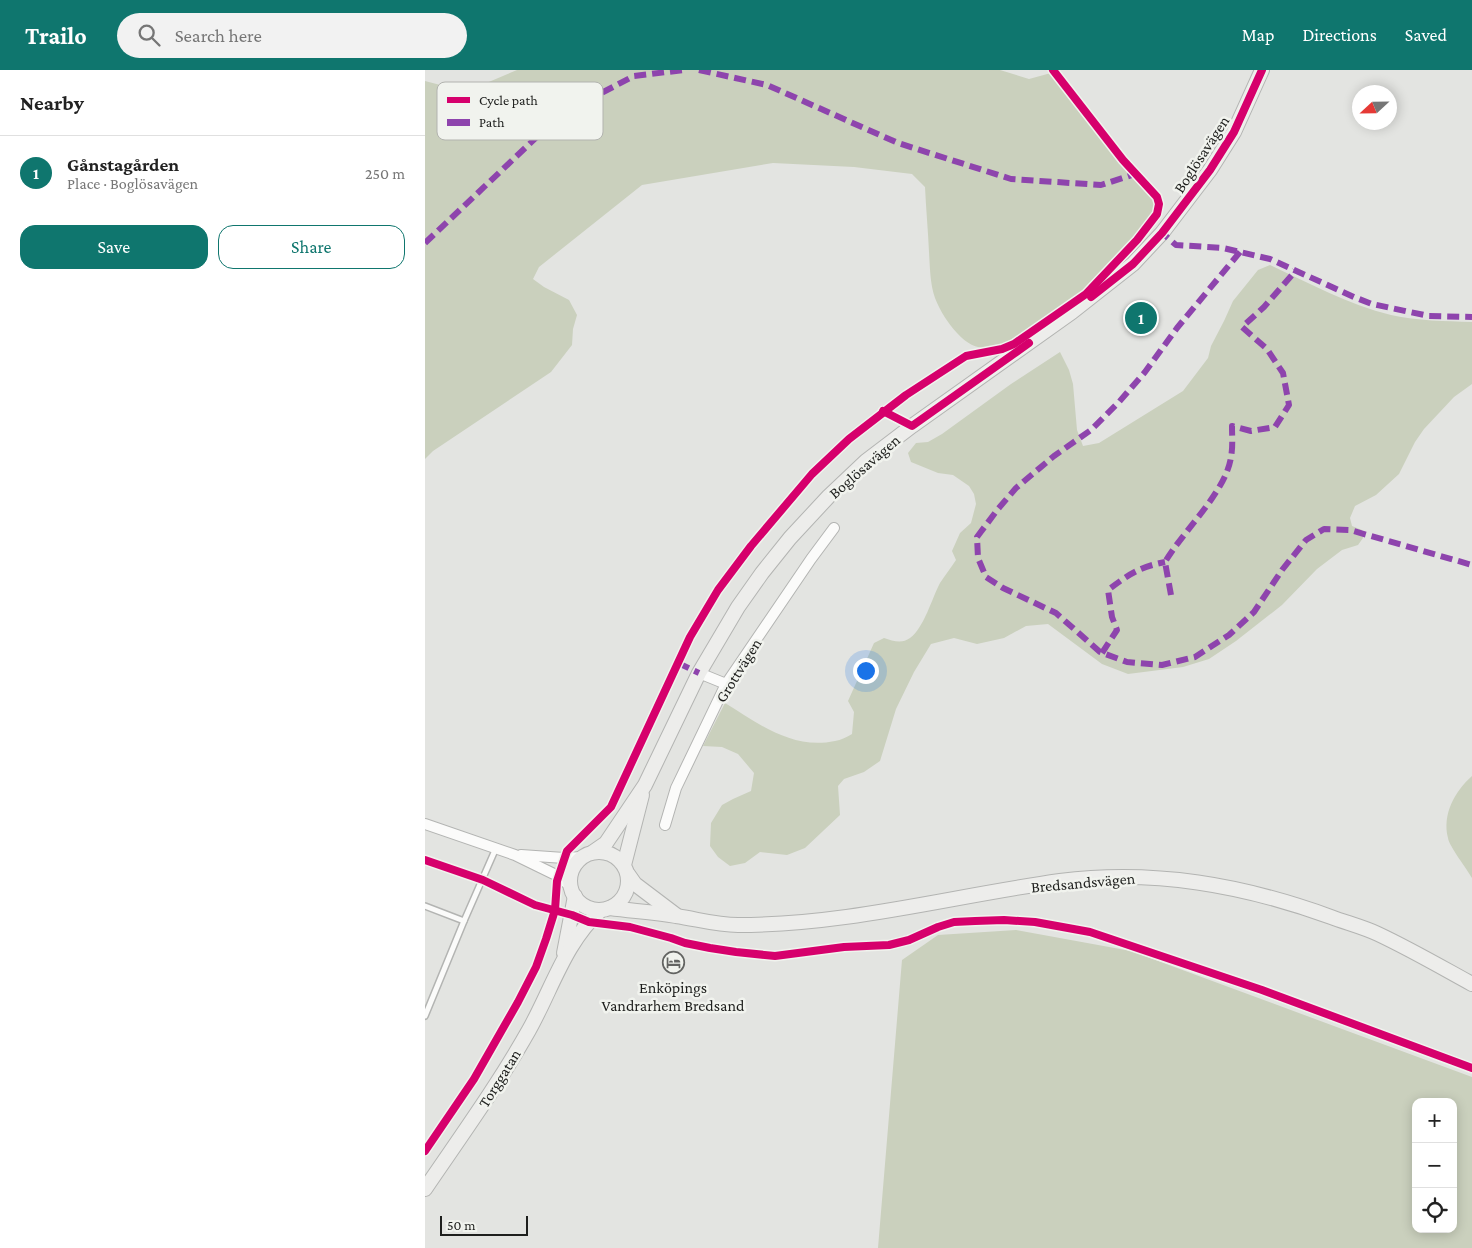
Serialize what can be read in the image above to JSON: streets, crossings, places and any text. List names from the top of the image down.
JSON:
{
  "streets": {
    "street": [
      "Boglösavägen",
      "Grottvägen",
      "Bredsandsvägen",
      "Torggatan"
    ]
  },
  "crossings": [
    ["Boglösavägen", "Bredsandsvägen"],
    ["Boglösavägen", "Torggatan"],
    ["Bredsandsvägen", "Torggatan"]
  ],
  "places": {
    "hotel": ["Enköpings Vandrarhem Bredsand"]
  },
  "legend": ["Cycle path", "Path"],
  "scale_bar": "50 m",
  "north": "left",
  "page": {
    "header": "Trailo",
    "search": "Search here",
    "nav": ["Map", "Directions", "Saved"],
    "heading": "Nearby",
    "list": [
      {
        "mark": "1",
        "name": "Gånstagården",
        "note": "Place · Boglösavägen",
        "value": "250 m"
      }
    ],
    "buttons": ["Save", "Share"],
    "pins": "1",
    "map_buttons": ["+", "−"],
    "scale": "50 m"
  }
}
